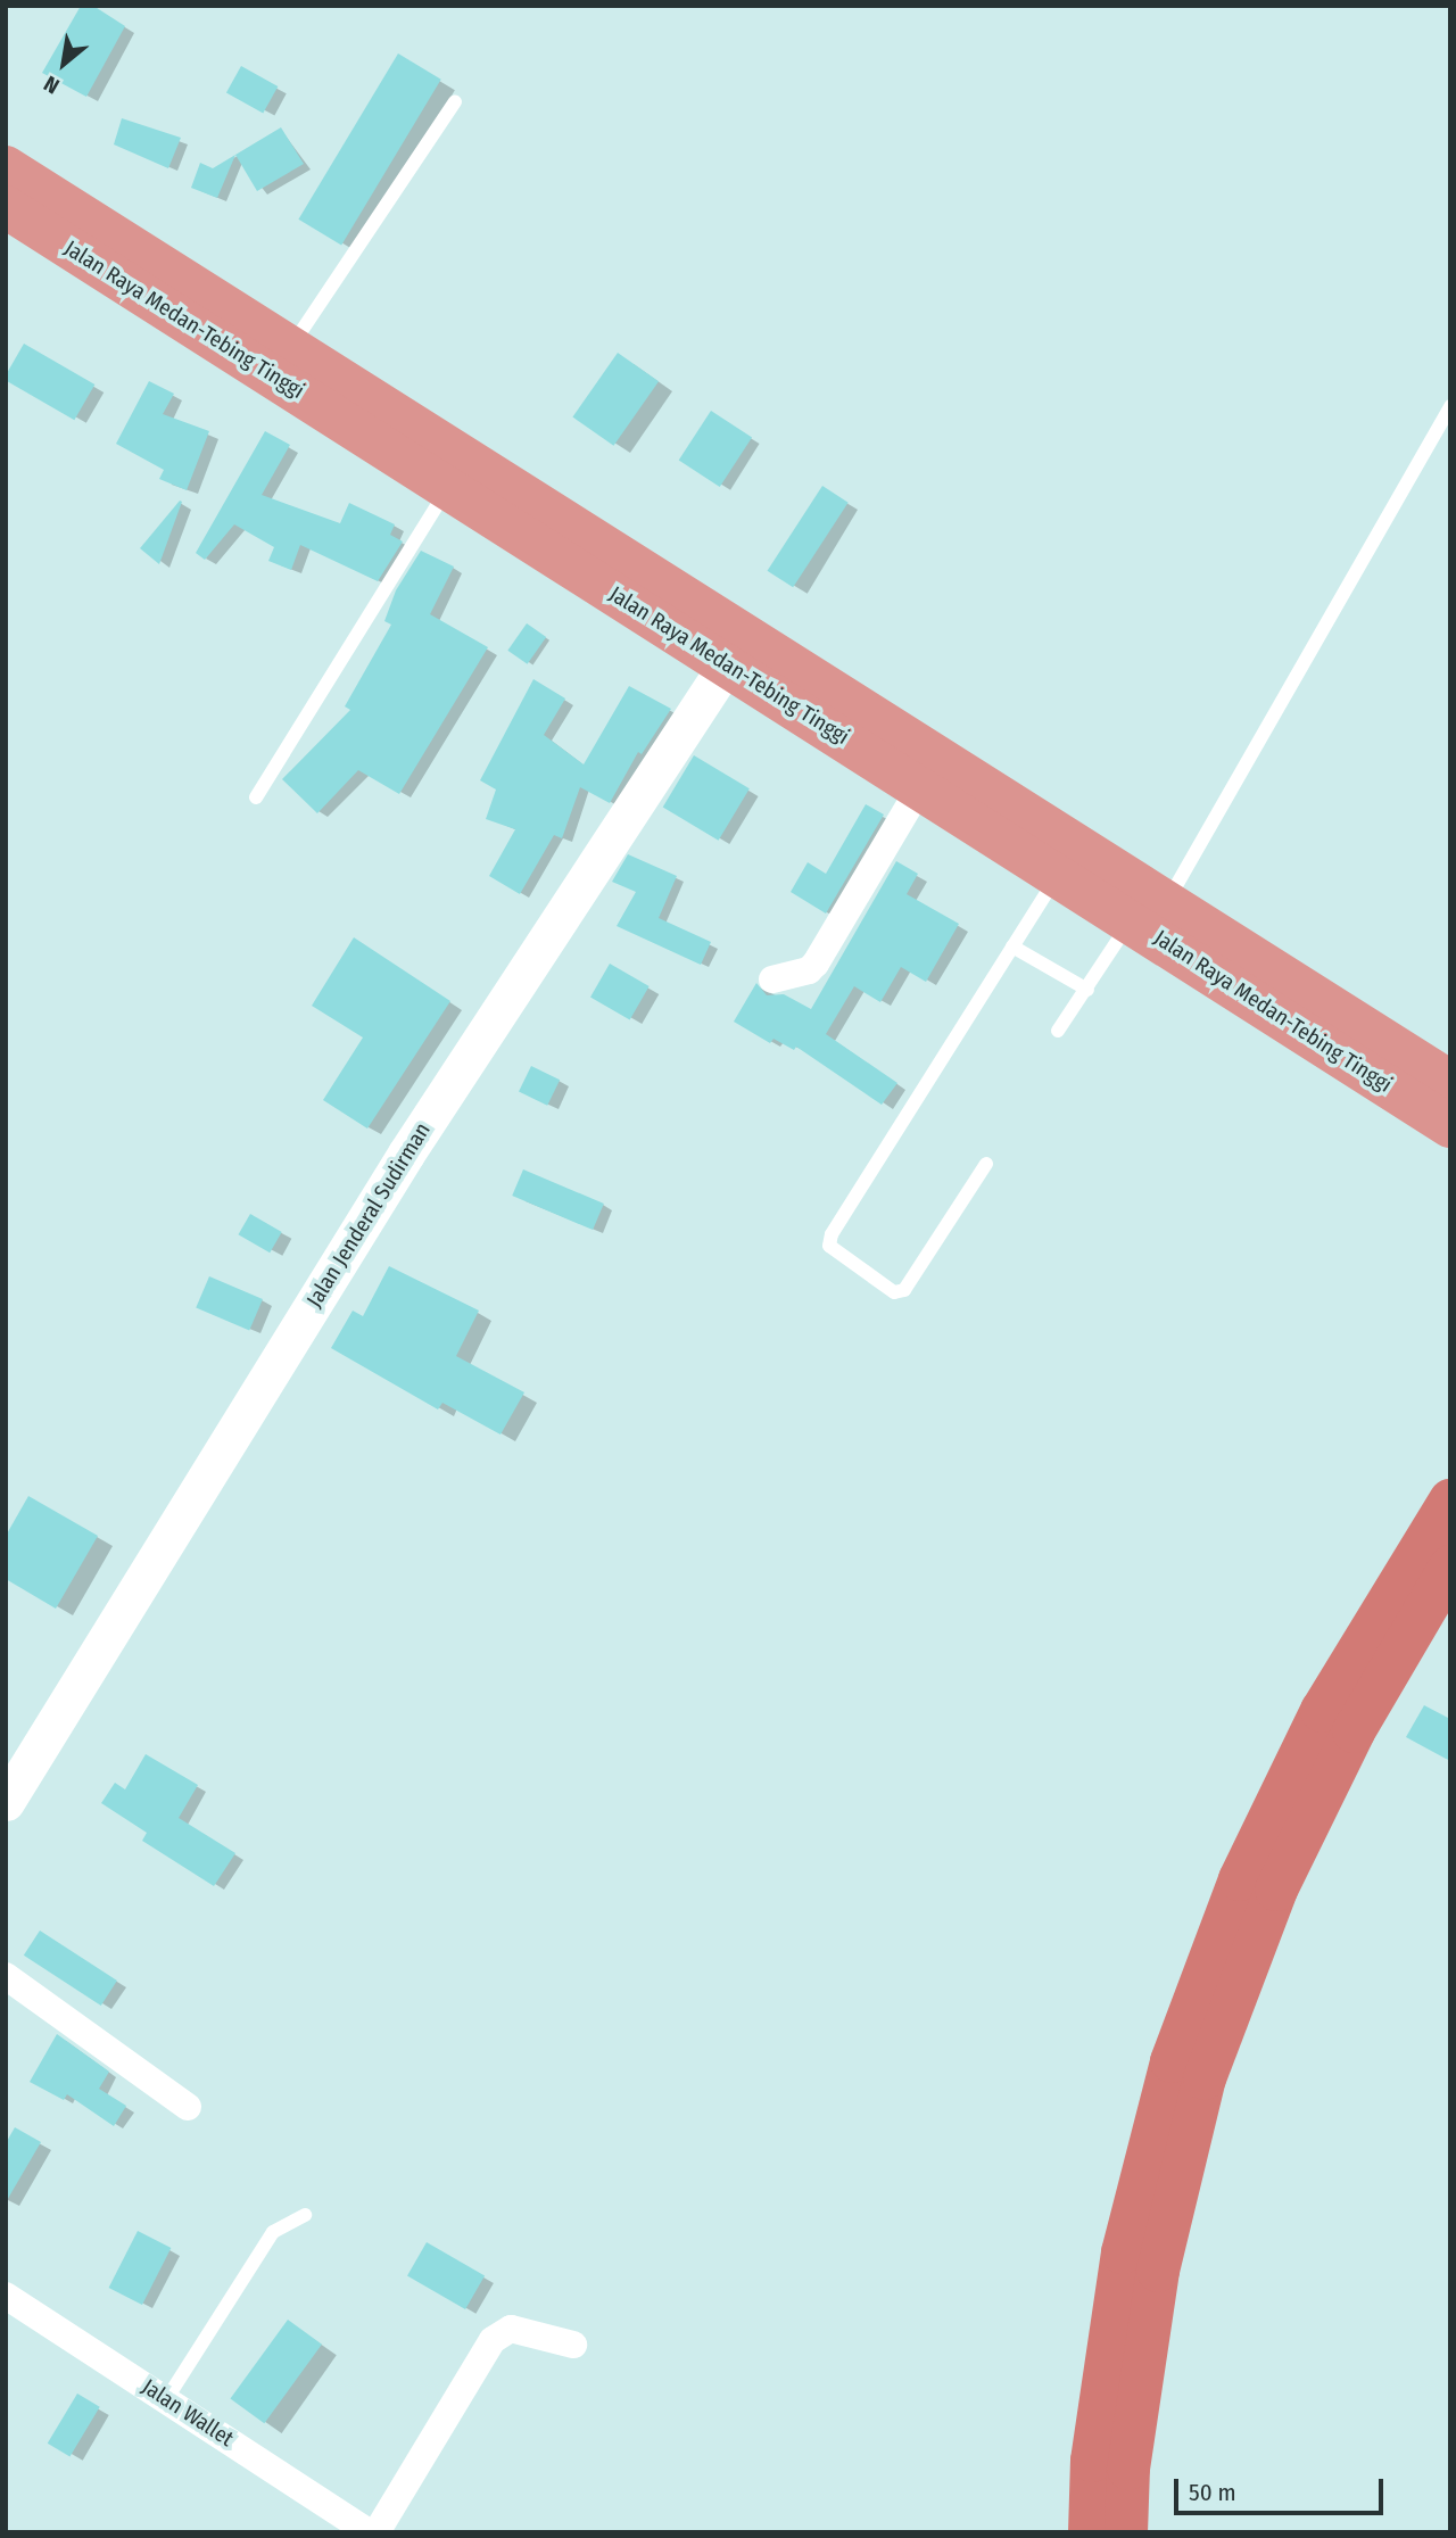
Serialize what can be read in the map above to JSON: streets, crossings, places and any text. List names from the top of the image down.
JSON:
{
  "streets": {
    "highway": ["Jalan Raya Medan-Tebing Tinggi"],
    "main road": ["Jalan Jenderal Sudirman"],
    "street": ["Jalan Wallet"]
  },
  "crossings": [
    ["Jalan Raya Medan-Tebing Tinggi", "Jalan Jenderal Sudirman"]
  ],
  "scale_bar": "50 m",
  "north": "bottom left"
}
